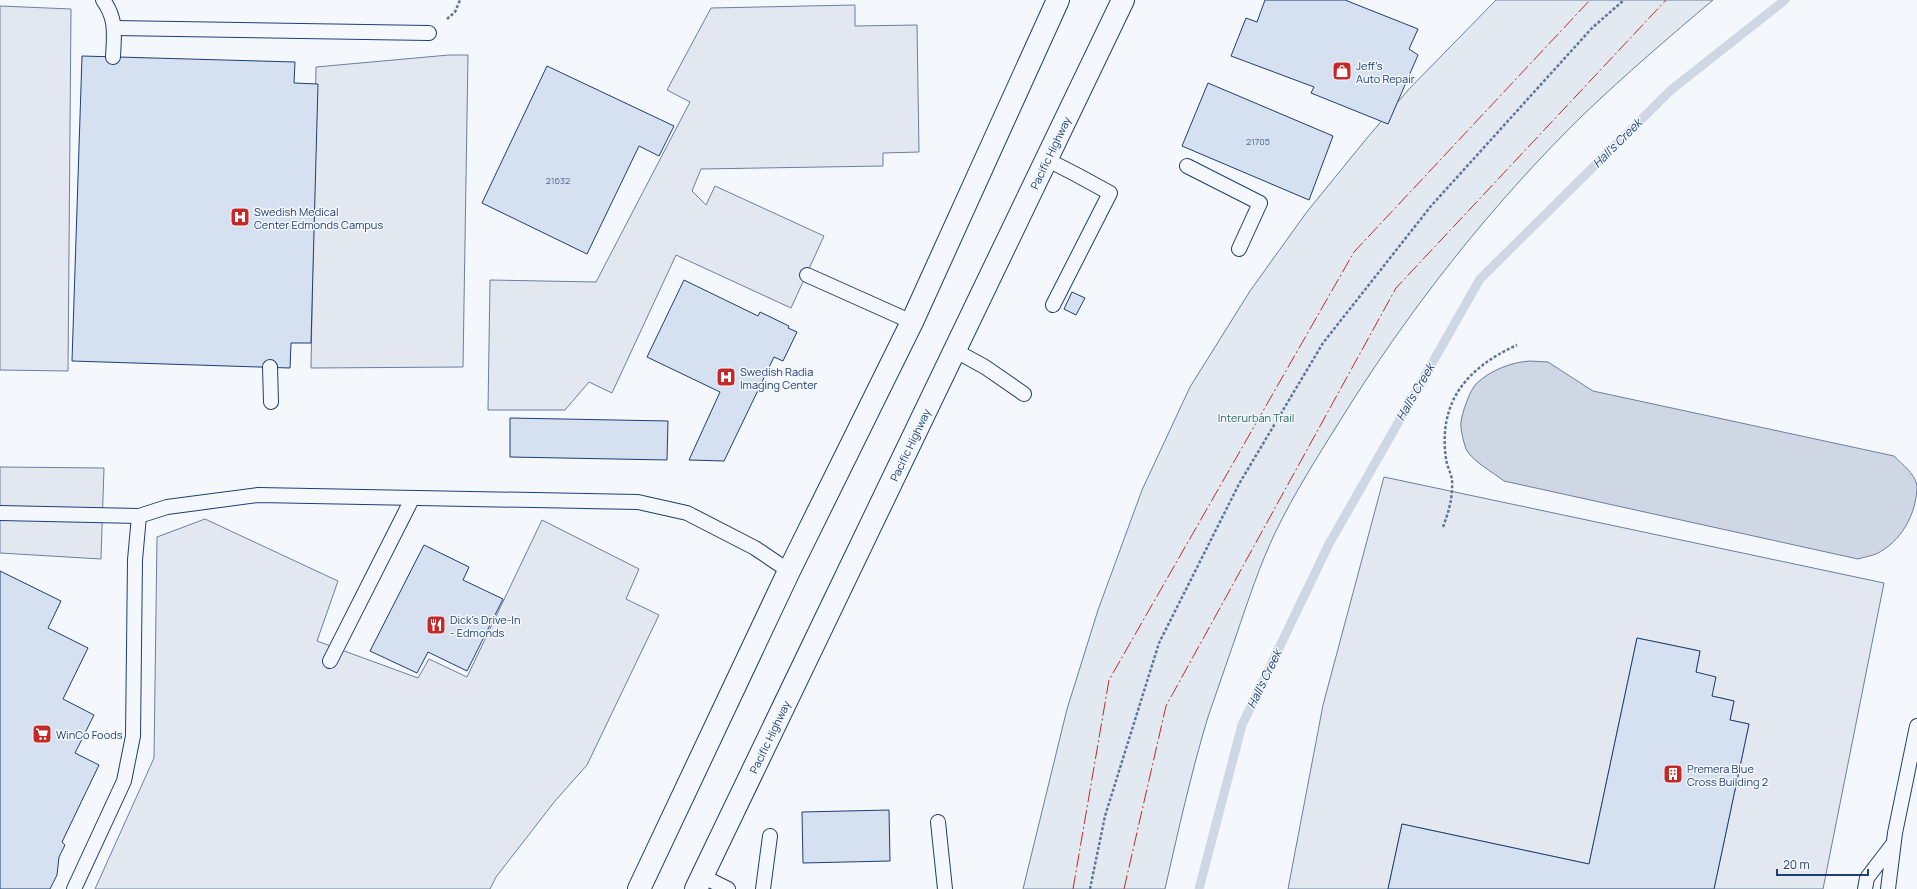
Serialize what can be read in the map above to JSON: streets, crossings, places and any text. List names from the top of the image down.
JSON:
{
  "streets": {
    "highway": ["Pacific Highway"]
  },
  "water": ["Hall's Creek"],
  "parks": ["Interurban Trail"],
  "places": {
    "shop": ["Jeff’s Auto Repair"],
    "hospital": ["Swedish Medical Center Edmonds Campus", "Swedish Radia Imaging Center"],
    "restaurant": ["Dick's Drive-In - Edmonds"],
    "supermarket": ["WinCo Foods"],
    "building": ["Premera Blue Cross Building 2"]
  },
  "house_numbers": ["21705", "21632"],
  "scale_bar": "20 m"
}
